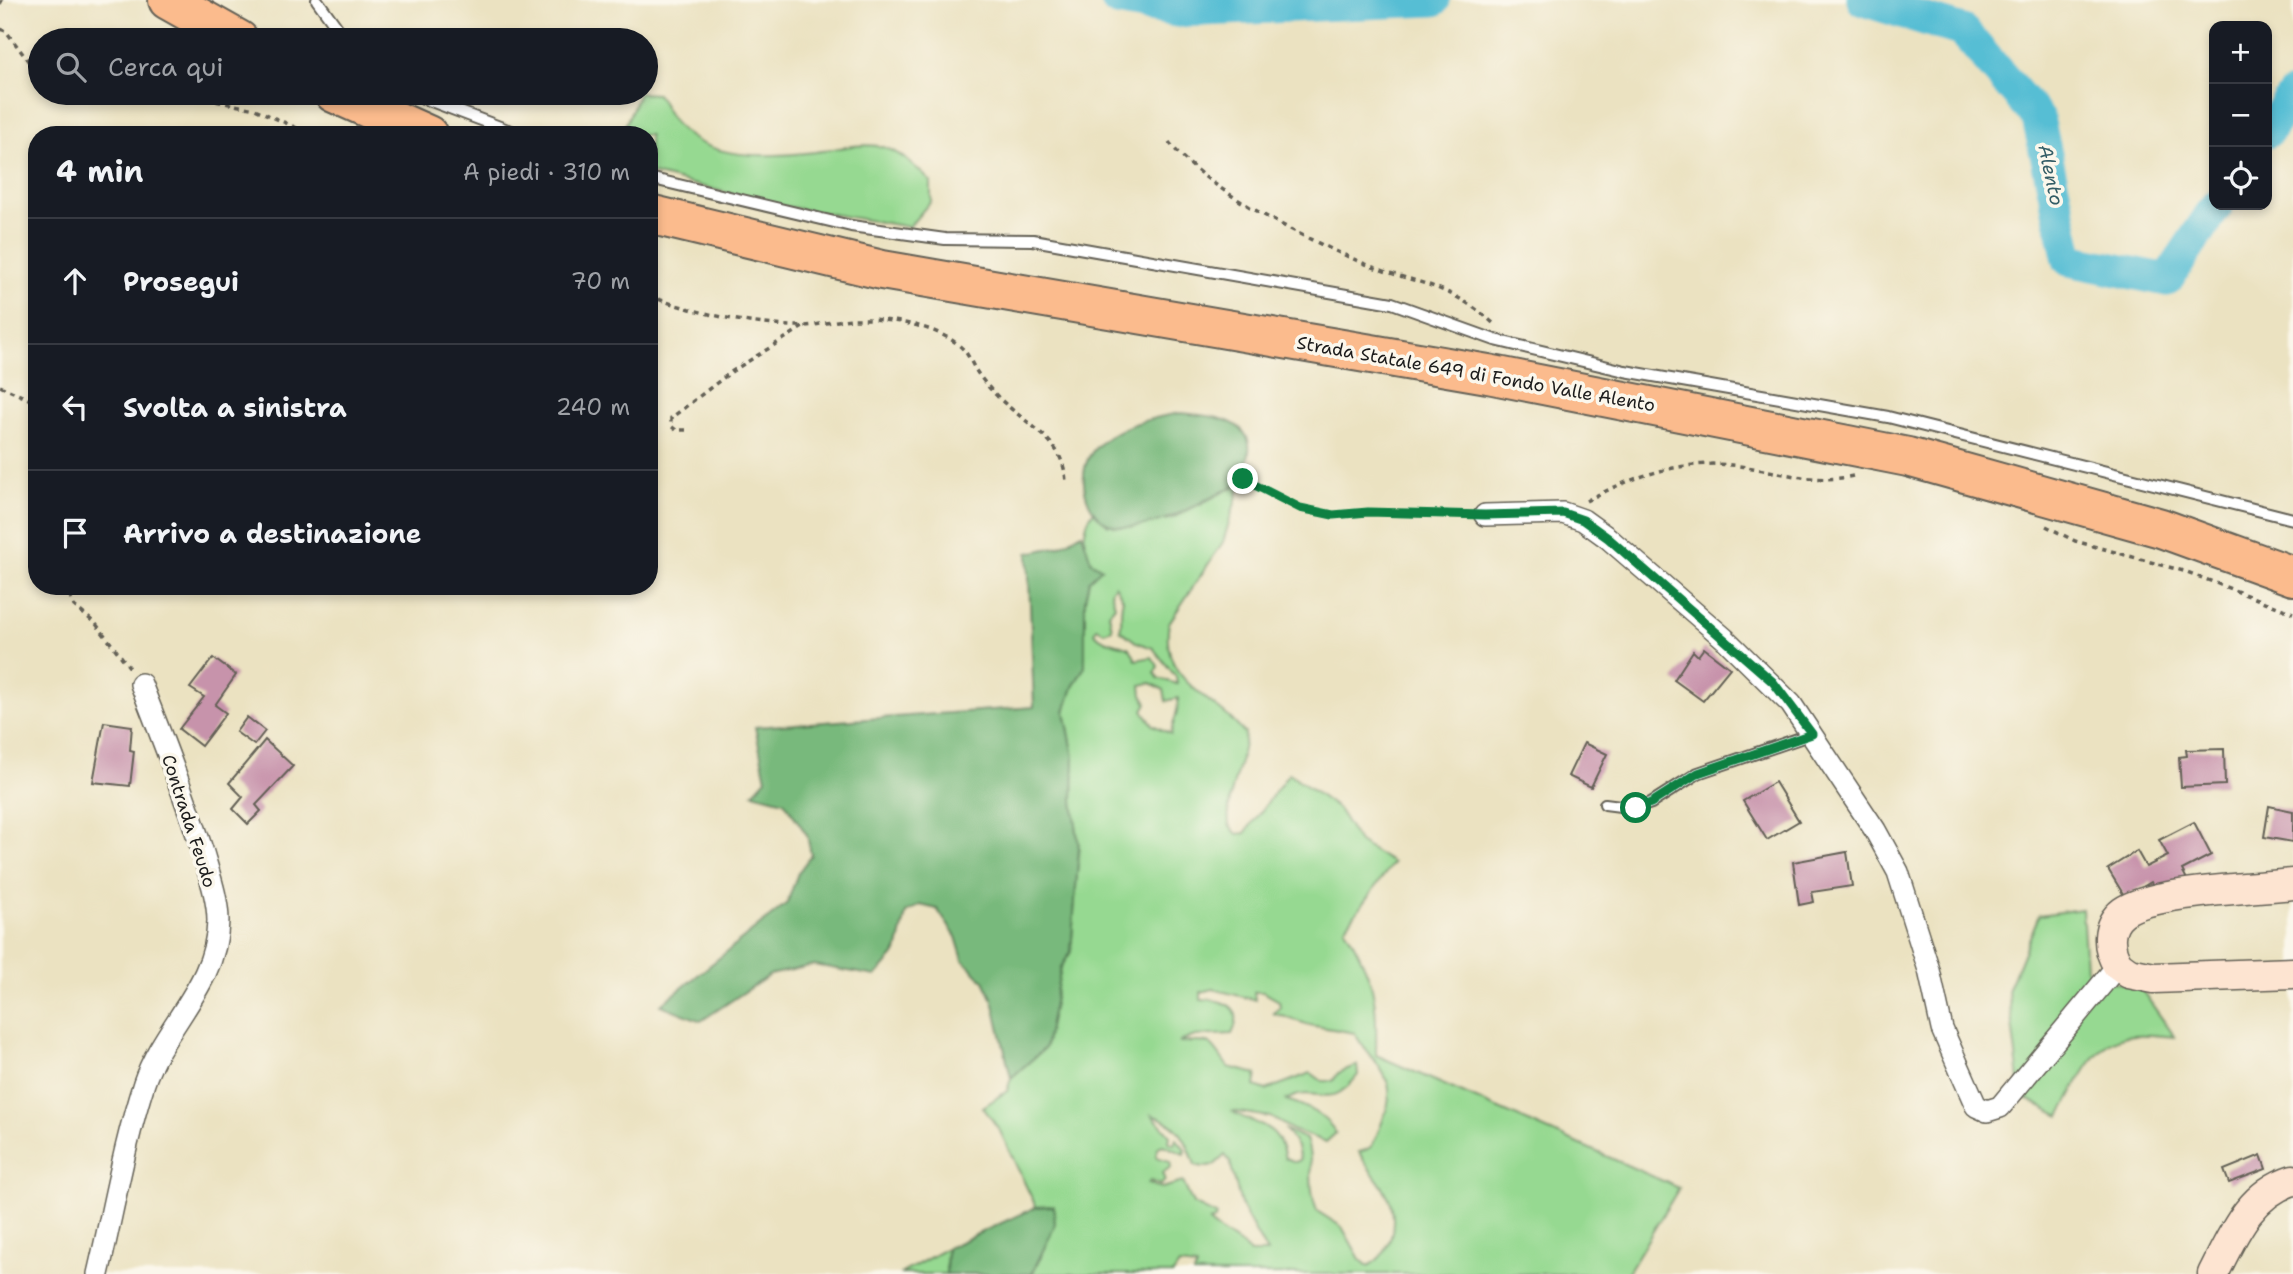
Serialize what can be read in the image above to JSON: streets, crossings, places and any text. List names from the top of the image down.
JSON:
{
  "streets": {
    "highway": ["Strada Statale 649 di Fondo Valle Alento"],
    "street": ["Contrada Feudo"]
  },
  "water": ["Alento"],
  "page": {
    "map_buttons": ["+", "−"],
    "search": "Cerca qui",
    "heading": ["4 min", "A piedi · 310 m"],
    "list": [
      ["Prosegui", "70 m"],
      ["Svolta a sinistra", "240 m"],
      "Arrivo a destinazione"
    ]
  }
}
